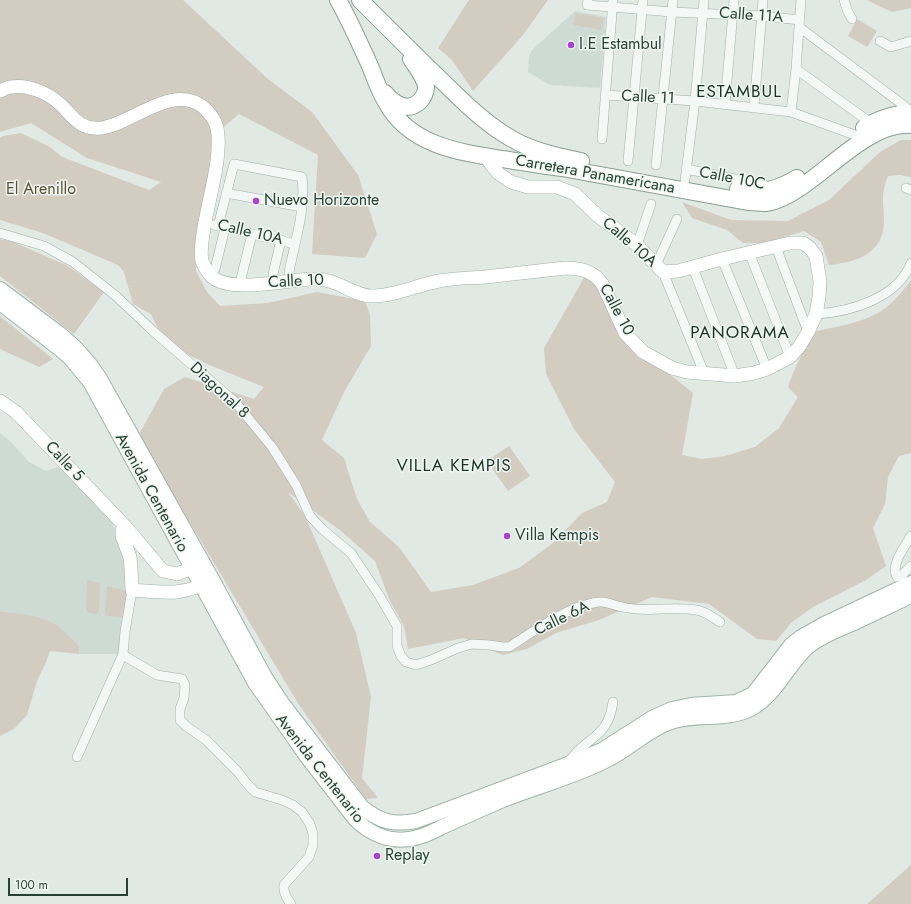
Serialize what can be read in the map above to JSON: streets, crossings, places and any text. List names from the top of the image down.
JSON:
{
  "streets": {
    "highway": ["Carretera Panamericana"],
    "main road": ["Avenida Centenario"],
    "street": [
      "Calle 11A",
      "Calle 11",
      "Calle 10A",
      "Calle 10",
      "Diagonal 8",
      "Calle 5",
      "Calle 6A"
    ]
  },
  "crossings": [
    ["Calle 11A", "Carretera Panamericana"],
    ["Calle 11", "Carretera Panamericana"],
    ["Carretera Panamericana", "Calle 10A"],
    ["Calle 10A", "Calle 10"],
    ["Diagonal 8", "Calle 6A"],
    ["Calle 5", "Avenida Centenario"]
  ],
  "districts": ["ESTAMBUL", "PANORAMA", "VILLA KEMPIS"],
  "parks": ["El Arenillo"],
  "places": [
    "I.E Estambul",
    "Nuevo Horizonte",
    "Villa Kempis",
    "Replay"
  ],
  "scale_bar": "100 m"
}
